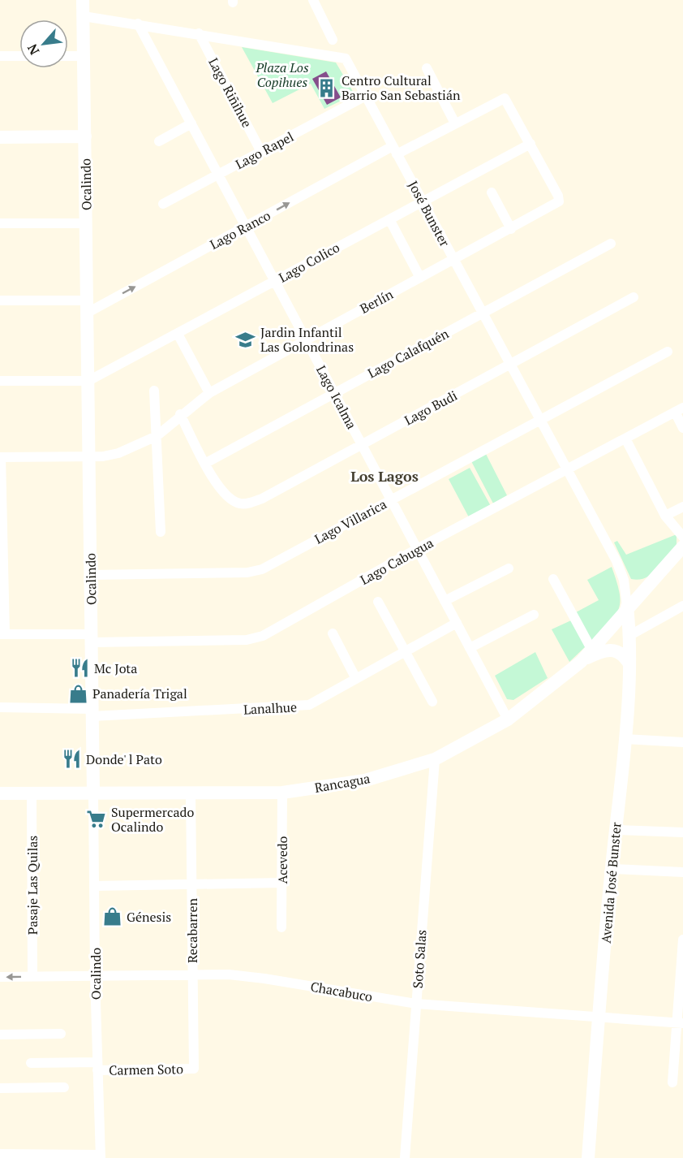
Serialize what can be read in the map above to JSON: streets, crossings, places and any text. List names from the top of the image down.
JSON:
{
  "streets": {
    "main road": ["Ocalindo", "Rancagua", "Avenida José Bunster"],
    "street": [
      "Lago Riñihue",
      "Lago Rapel",
      "José Bunster",
      "Lago Ranco",
      "Lago Colico",
      "Berlín",
      "Lago Calafquén",
      "Lago Icalma",
      "Lago Budi",
      "Lago Villarica",
      "Lago Cabugua",
      "Lanalhue",
      "Acevedo",
      "Pasaje Las Quilas",
      "Recabarren",
      "Soto Salas",
      "Chacabuco",
      "Carmen Soto"
    ]
  },
  "crossings": [
    ["Lago Riñihue", "Lago Rapel"],
    ["Lago Riñihue", "José Bunster"],
    ["Lago Rapel", "José Bunster"],
    ["Lago Rapel", "Lago Icalma"],
    ["Ocalindo", "José Bunster"],
    ["Ocalindo", "Lago Ranco"],
    ["Ocalindo", "Lago Colico"],
    ["Ocalindo", "Berlín"],
    ["Ocalindo", "Lago Villarica"],
    ["Ocalindo", "Lago Cabugua"],
    ["Ocalindo", "Lanalhue"],
    ["Ocalindo", "Rancagua"],
    ["Ocalindo", "Chacabuco"],
    ["Ocalindo", "Carmen Soto"],
    ["José Bunster", "Lago Ranco"],
    ["José Bunster", "Lago Colico"],
    ["José Bunster", "Berlín"],
    ["José Bunster", "Lago Calafquén"],
    ["José Bunster", "Lago Icalma"],
    ["José Bunster", "Lago Budi"],
    ["José Bunster", "Lago Villarica"],
    ["José Bunster", "Lago Cabugua"],
    ["José Bunster", "Rancagua"],
    ["José Bunster", "Avenida José Bunster"],
    ["Lago Ranco", "Lago Colico"],
    ["Lago Ranco", "Berlín"],
    ["Lago Ranco", "Lago Icalma"],
    ["Lago Colico", "Berlín"],
    ["Lago Colico", "Lago Icalma"],
    ["Berlín", "Lago Icalma"],
    ["Lago Calafquén", "Lago Icalma"],
    ["Lago Calafquén", "Lago Budi"],
    ["Lago Icalma", "Lago Budi"],
    ["Lago Icalma", "Lago Villarica"],
    ["Lago Icalma", "Lago Cabugua"],
    ["Lago Icalma", "Lanalhue"],
    ["Lago Icalma", "Rancagua"],
    ["Rancagua", "Acevedo"],
    ["Rancagua", "Avenida José Bunster"],
    ["Rancagua", "Pasaje Las Quilas"],
    ["Rancagua", "Recabarren"],
    ["Rancagua", "Soto Salas"],
    ["Avenida José Bunster", "Chacabuco"],
    ["Pasaje Las Quilas", "Chacabuco"],
    ["Recabarren", "Chacabuco"],
    ["Recabarren", "Carmen Soto"],
    ["Soto Salas", "Chacabuco"]
  ],
  "one_way": ["Lago Ranco"],
  "districts": ["Los Lagos"],
  "parks": ["Plaza Los Copihues"],
  "places": {
    "building": ["Centro Cultural Barrio San Sebastián"],
    "school or university": ["Jardin Infantil Las Golondrinas"],
    "restaurant": ["Mc Jota", "Donde' l Pato"],
    "shop": ["Panadería Trigal", "Génesis"],
    "supermarket": ["Supermercado Ocalindo"]
  },
  "north": "bottom left"
}
